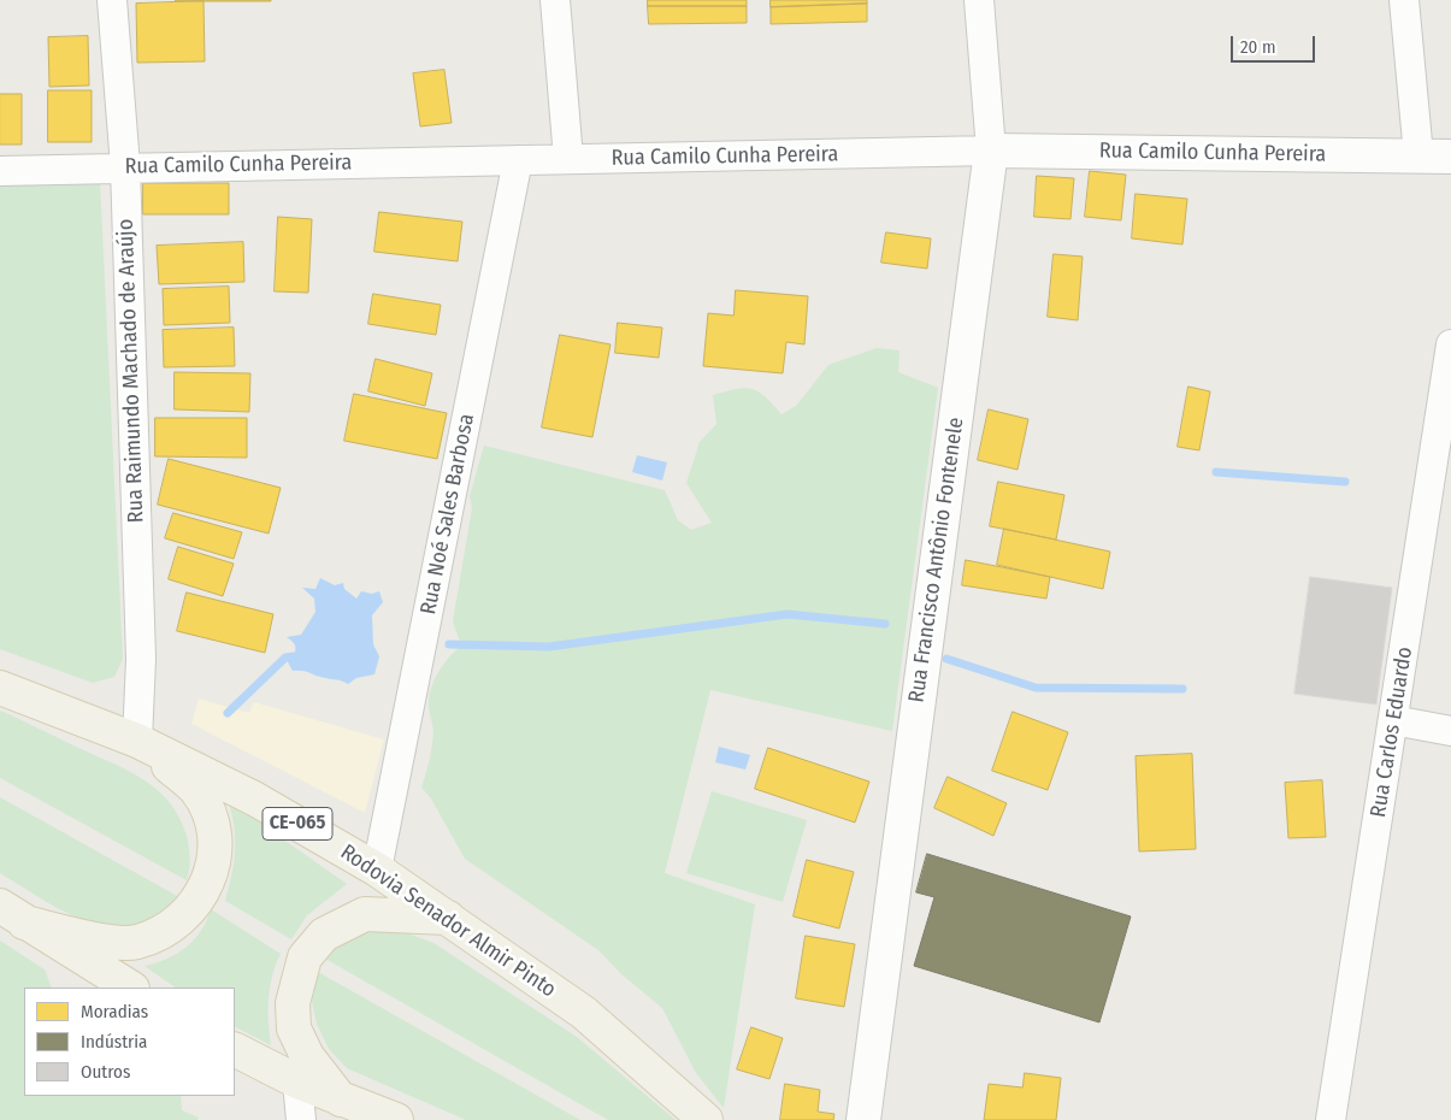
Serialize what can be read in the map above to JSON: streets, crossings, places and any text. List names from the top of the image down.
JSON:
{
  "streets": {
    "main road": ["CE-065", "Rodovia Senador Almir Pinto"],
    "street": [
      "Rua Camilo Cunha Pereira",
      "Rua Raimundo Machado de Araújo",
      "Rua Noé Sales Barbosa",
      "Rua Francisco Antônio Fontenele",
      "Rua Carlos Eduardo"
    ]
  },
  "crossings": [
    ["Rua Camilo Cunha Pereira", "Rua Raimundo Machado de Araújo"],
    ["Rua Camilo Cunha Pereira", "Rua Noé Sales Barbosa"],
    ["Rua Camilo Cunha Pereira", "Rua Francisco Antônio Fontenele"],
    ["Rua Raimundo Machado de Araújo", "Rodovia Senador Almir Pinto"],
    ["Rua Noé Sales Barbosa", "Rodovia Senador Almir Pinto"]
  ],
  "legend": ["Moradias", "Indústria", "Outros"],
  "scale_bar": "20 m"
}
